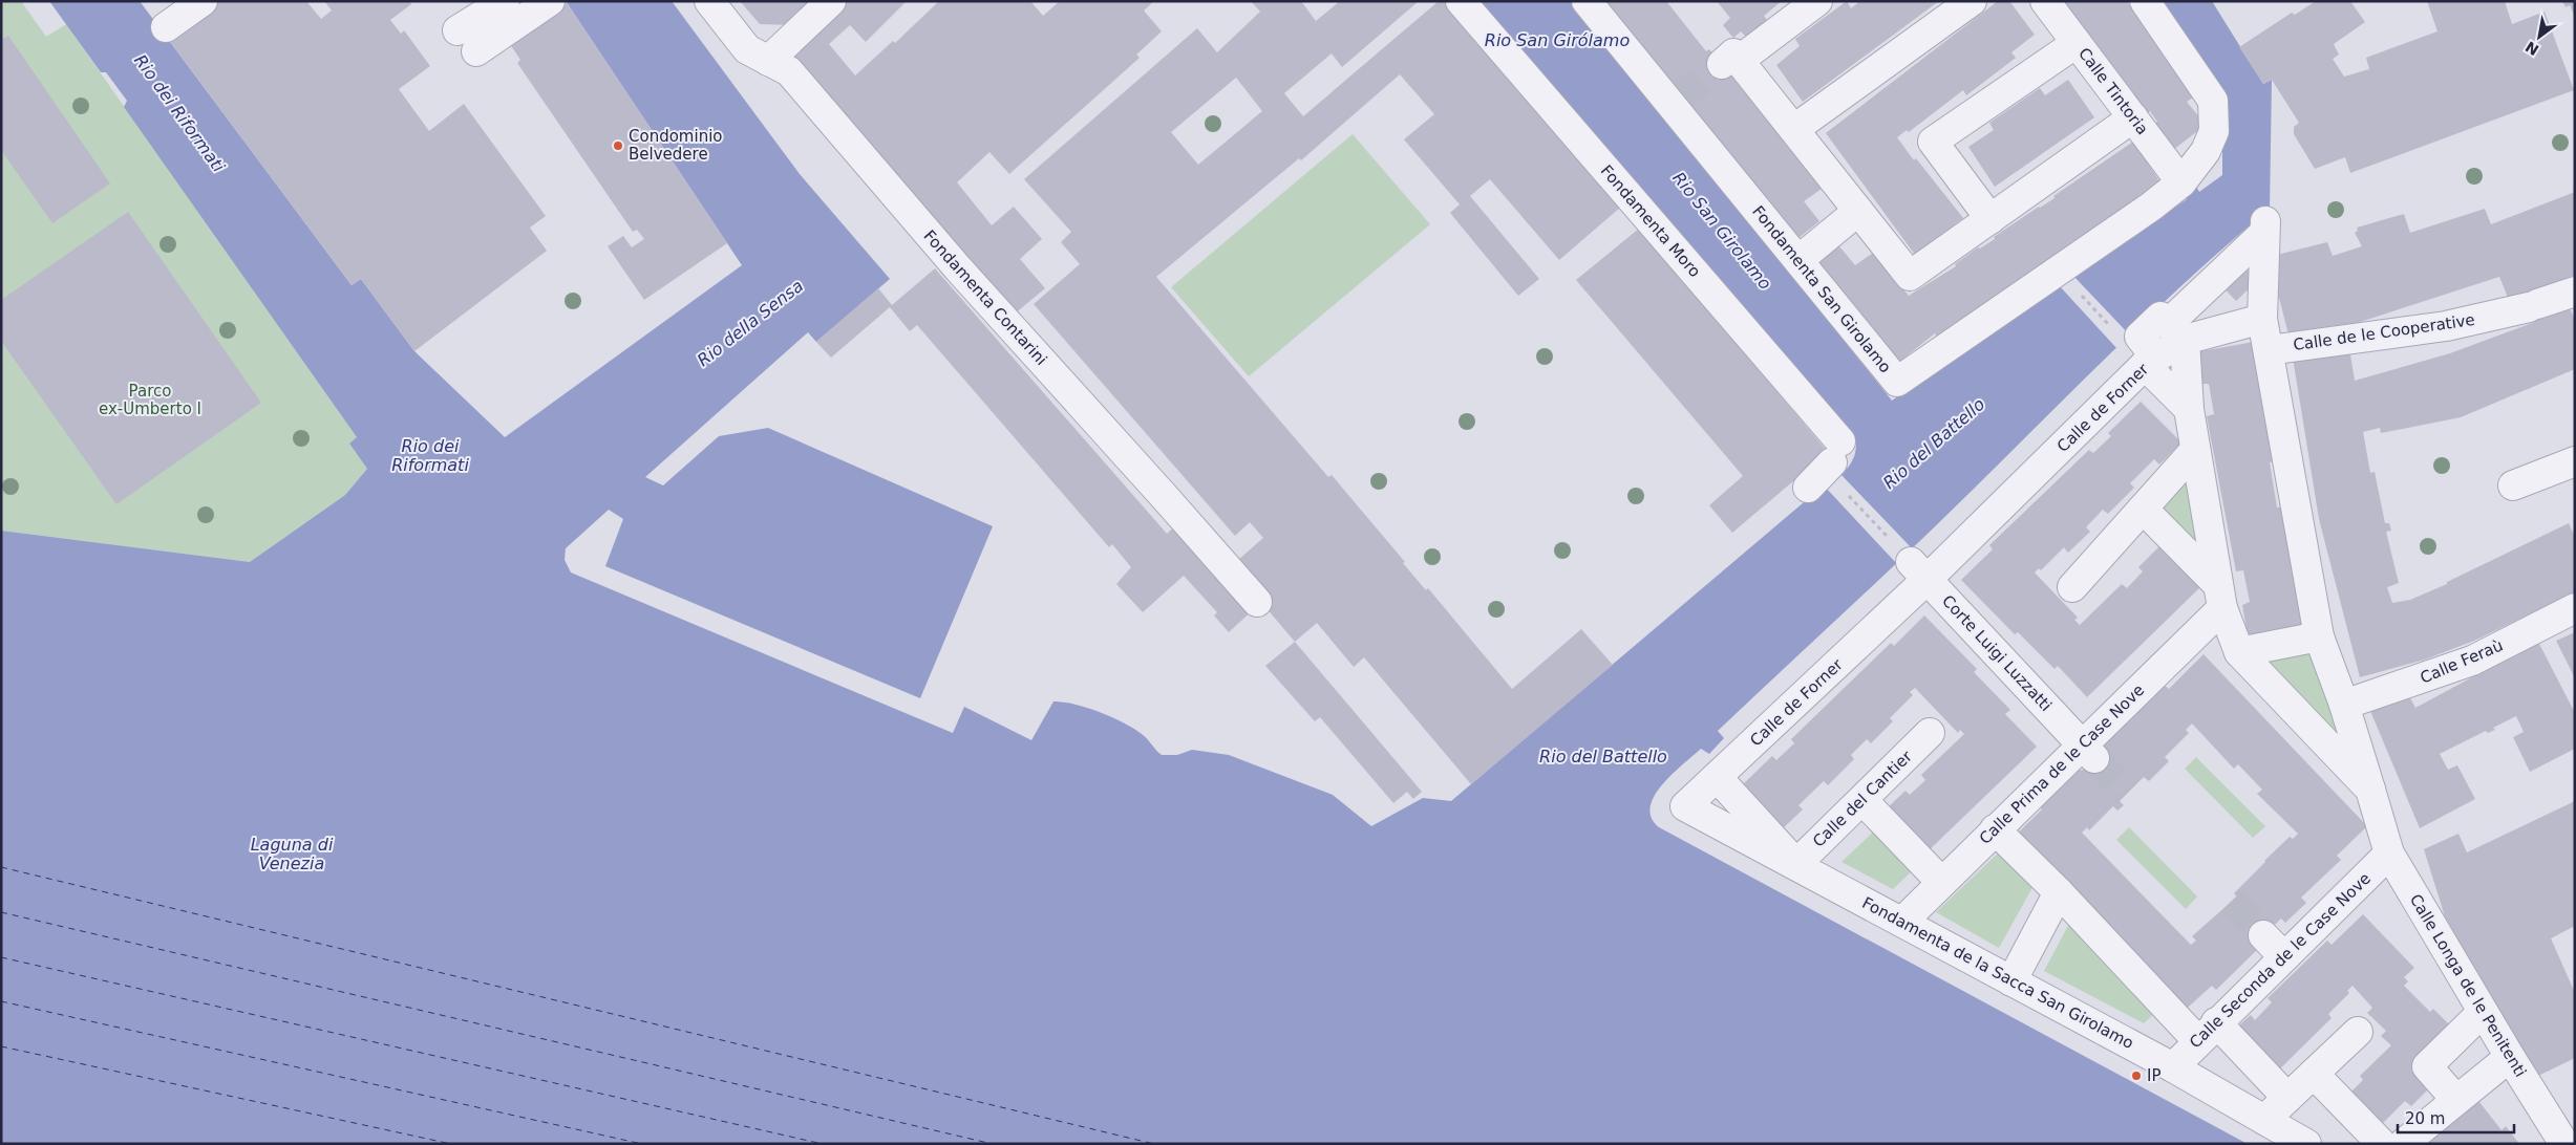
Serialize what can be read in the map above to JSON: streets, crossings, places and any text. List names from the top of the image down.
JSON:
{
  "streets": {
    "street": [
      "Calle Tintoria",
      "Fondamenta Moro",
      "Fondamenta San Girolamo",
      "Fondamenta Contarini",
      "Calle de le Cooperative",
      "Calle de Forner",
      "Corte Luigi Luzzatti",
      "Calle Feraù",
      "Calle Prima de le Case Nove",
      "Calle del Cantier",
      "Calle Seconda de le Case Nove",
      "Fondamenta de la Sacca San Girolamo",
      "Calle Longa de le Penitenti"
    ]
  },
  "crossings": [
    ["Calle Tintoria", "Fondamenta San Girolamo"],
    ["Calle de Forner", "Corte Luigi Luzzatti"],
    ["Calle de Forner", "Fondamenta de la Sacca San Girolamo"],
    ["Corte Luigi Luzzatti", "Calle Prima de le Case Nove"],
    ["Calle Prima de le Case Nove", "Fondamenta de la Sacca San Girolamo"],
    ["Calle del Cantier", "Fondamenta de la Sacca San Girolamo"],
    ["Calle Seconda de le Case Nove", "Fondamenta de la Sacca San Girolamo"],
    ["Calle Seconda de le Case Nove", "Calle Longa de le Penitenti"]
  ],
  "water": [
    "Rio San Girólamo",
    "Rio dei Riformati",
    "Rio San Girolamo",
    "Rio della Sensa",
    "Rio del Battello",
    "Laguna di Venezia"
  ],
  "parks": ["Parco ex-Umberto I"],
  "places": ["Condominio Belvedere", "IP"],
  "scale_bar": "20 m",
  "north": "bottom left"
}
